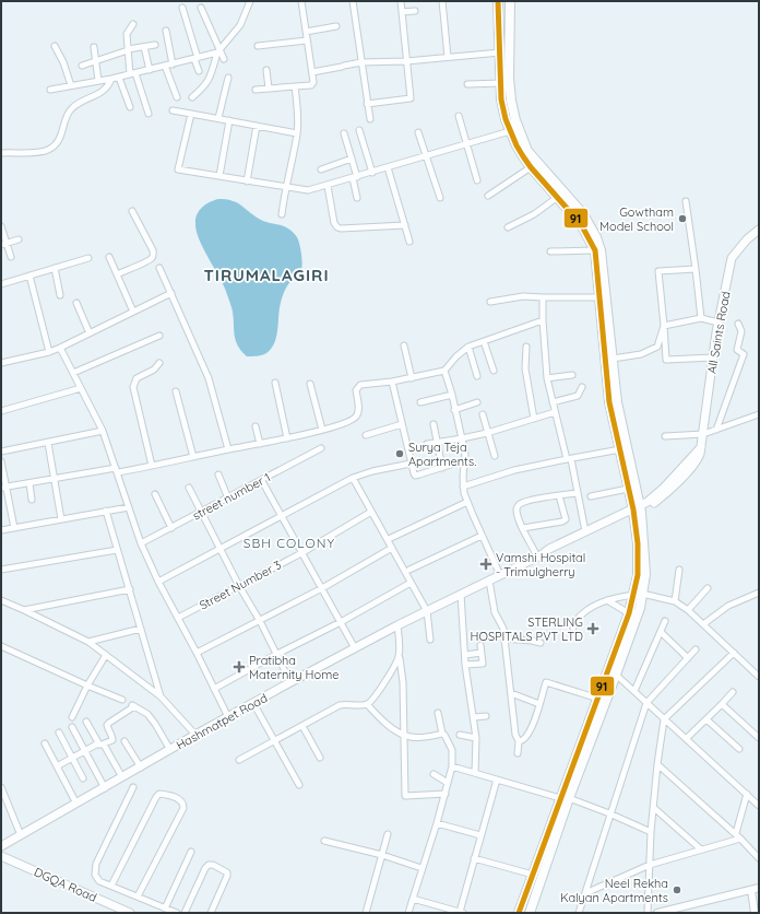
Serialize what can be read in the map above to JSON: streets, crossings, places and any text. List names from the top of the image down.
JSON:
{
  "streets": {
    "main road": ["All Saints Road", "Hashmatpet Road", "DGQA Road"],
    "street": ["street number 1", "Street Number 3"]
  },
  "crossings": [
    ["All Saints Road", "Hashmatpet Road"]
  ],
  "districts": ["TIRUMALAGIRI", "SBH COLONY"],
  "places": {
    "other": ["Gowtham Model School", "Surya Teja Apartments.", "Neel Rekha Kalyan Apartments"],
    "health": ["Vamshi Hospital - Trimulgherry", "STERLING HOSPITALS PVT LTD", "Pratibha Maternity Home"]
  },
  "lines": ["transit line 91"]
}
